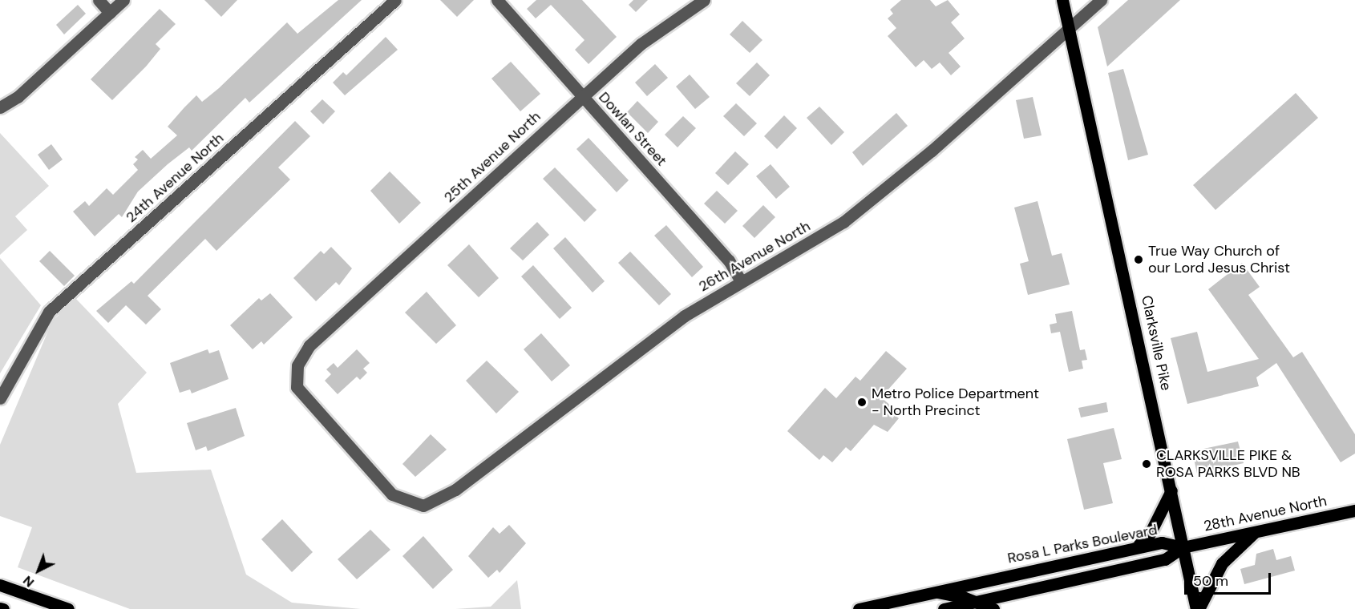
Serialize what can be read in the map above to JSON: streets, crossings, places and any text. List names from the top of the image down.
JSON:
{
  "streets": {
    "main road": ["Clarksville Pike", "28th Avenue North", "Rosa L Parks Boulevard"],
    "street": [
      "Dowlan Street",
      "25th Avenue North",
      "24th Avenue North",
      "26th Avenue North"
    ]
  },
  "crossings": [
    ["Dowlan Street", "25th Avenue North"],
    ["Dowlan Street", "26th Avenue North"],
    ["25th Avenue North", "26th Avenue North"],
    ["26th Avenue North", "Clarksville Pike"],
    ["Clarksville Pike", "28th Avenue North"],
    ["Clarksville Pike", "Rosa L Parks Boulevard"],
    ["28th Avenue North", "Rosa L Parks Boulevard"]
  ],
  "places": ["True Way Church of our Lord Jesus Christ", "Metro Police Department - North Precinct", "CLARKSVILLE PIKE & ROSA PARKS BLVD NB"],
  "scale_bar": "50 m",
  "north": "bottom left"
}
